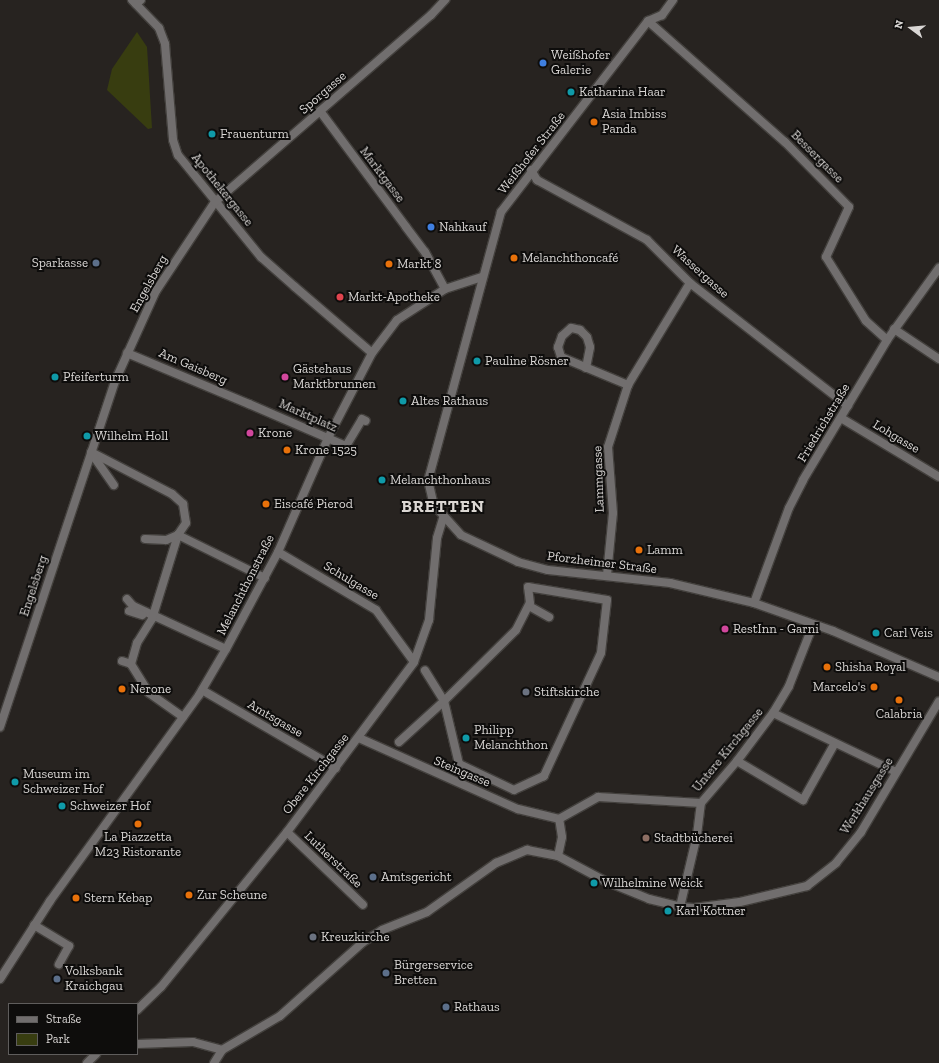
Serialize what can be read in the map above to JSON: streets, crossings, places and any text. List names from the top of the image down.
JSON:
{
  "streets": {
    "street": [
      "Sporgasse",
      "Weißhofer Straße",
      "Bessergasse",
      "Marktgasse",
      "Apothekergasse",
      "Wassergasse",
      "Engelsberg",
      "Am Gaisberg",
      "Marktplatz",
      "Friedrichstraße",
      "Lohgasse",
      "Lammgasse",
      "Pforzheimer Straße",
      "Schulgasse",
      "Melanchthonstraße",
      "Amtsgasse",
      "Untere Kirchgasse",
      "Steingasse",
      "Obere Kirchgasse",
      "Werkhausgasse",
      "Lutherstraße"
    ]
  },
  "crossings": [
    ["Sporgasse", "Marktgasse"],
    ["Sporgasse", "Apothekergasse"],
    ["Sporgasse", "Engelsberg"],
    ["Weißhofer Straße", "Bessergasse"],
    ["Weißhofer Straße", "Wassergasse"],
    ["Weißhofer Straße", "Pforzheimer Straße"],
    ["Weißhofer Straße", "Melanchthonstraße"],
    ["Bessergasse", "Friedrichstraße"],
    ["Marktgasse", "Melanchthonstraße"],
    ["Apothekergasse", "Engelsberg"],
    ["Apothekergasse", "Melanchthonstraße"],
    ["Wassergasse", "Friedrichstraße"],
    ["Wassergasse", "Lammgasse"],
    ["Engelsberg", "Am Gaisberg"],
    ["Am Gaisberg", "Marktplatz"],
    ["Marktplatz", "Melanchthonstraße"],
    ["Friedrichstraße", "Lohgasse"],
    ["Friedrichstraße", "Pforzheimer Straße"],
    ["Lammgasse", "Pforzheimer Straße"],
    ["Pforzheimer Straße", "Melanchthonstraße"],
    ["Pforzheimer Straße", "Untere Kirchgasse"],
    ["Pforzheimer Straße", "Obere Kirchgasse"],
    ["Schulgasse", "Melanchthonstraße"],
    ["Schulgasse", "Obere Kirchgasse"],
    ["Melanchthonstraße", "Amtsgasse"],
    ["Amtsgasse", "Obere Kirchgasse"],
    ["Untere Kirchgasse", "Steingasse"],
    ["Steingasse", "Obere Kirchgasse"],
    ["Obere Kirchgasse", "Lutherstraße"]
  ],
  "districts": ["BRETTEN"],
  "places": [
    "Weißhofer Galerie",
    "Katharina Haar",
    "Asia Imbiss Panda",
    "Frauenturm",
    "Nahkauf",
    "Melanchthoncafé",
    "Sparkasse",
    "Markt 8",
    "Markt-Apotheke",
    "Pauline Rösner",
    "Pfeiferturm",
    "Gästehaus Marktbrunnen",
    "Altes Rathaus",
    "Krone",
    "Wilhelm Holl",
    "Krone 1525",
    "Melanchthonhaus",
    "Eiscafé Pierod",
    "Lamm",
    "RestInn - Garni",
    "Carl Veis",
    "Shisha Royal",
    "Marcelo's",
    "Nerone",
    "Stiftskirche",
    "Calabria",
    "Philipp Melanchthon",
    "Museum im Schweizer Hof",
    "Schweizer Hof",
    "La Piazzetta M23 Ristorante",
    "Stadtbücherei",
    "Amtsgericht",
    "Wilhelmine Weick",
    "Zur Scheune",
    "Stern Kebap",
    "Karl Kottner",
    "Kreuzkirche",
    "Bürgerservice Bretten",
    "Volksbank Kraichgau",
    "Rathaus"
  ],
  "legend": ["Straße", "Park"],
  "north": "left"
}
